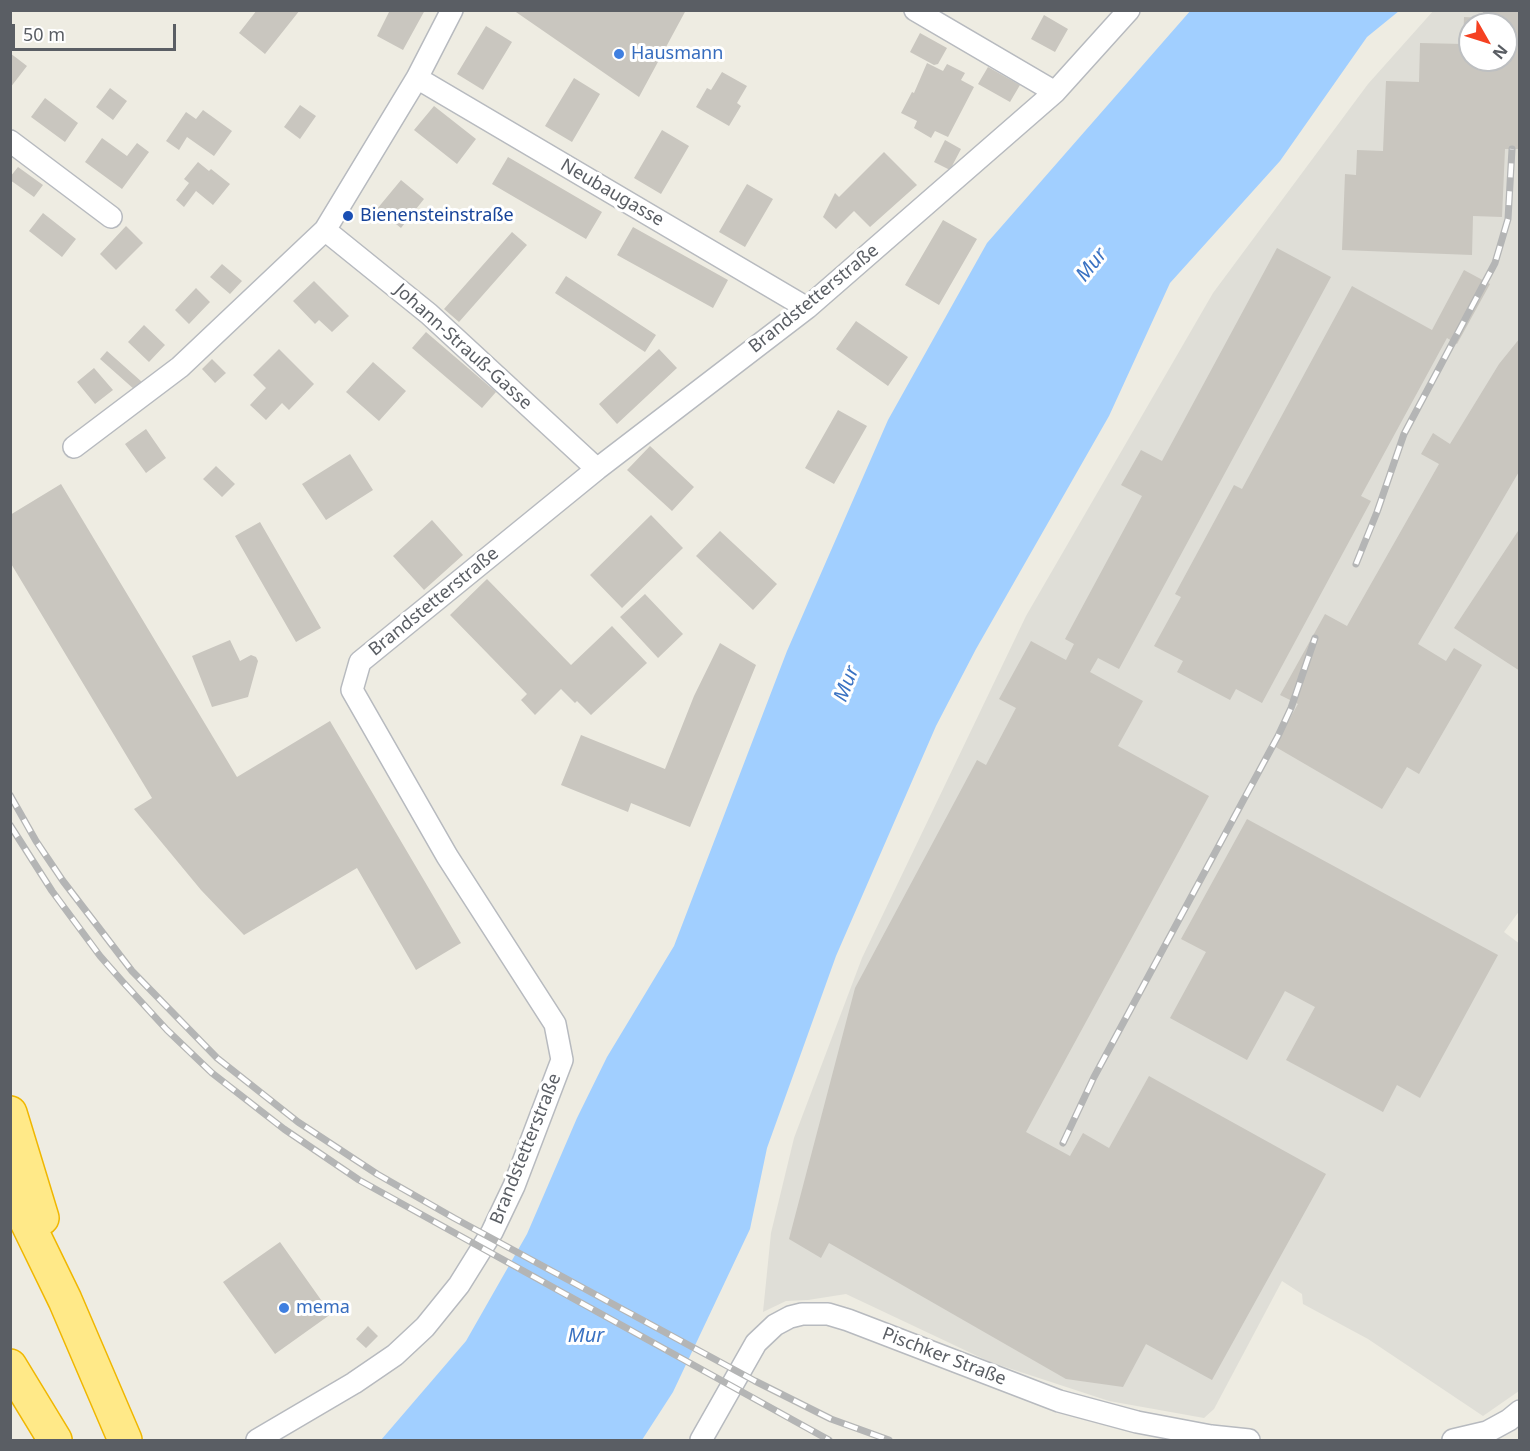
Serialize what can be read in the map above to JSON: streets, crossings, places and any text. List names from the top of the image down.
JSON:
{
  "streets": {
    "street": [
      "Neubaugasse",
      "Brandstetterstraße",
      "Johann-Strauß-Gasse",
      "Pischker Straße"
    ]
  },
  "crossings": [
    ["Neubaugasse", "Brandstetterstraße"],
    ["Brandstetterstraße", "Johann-Strauß-Gasse"]
  ],
  "water": ["Mur"],
  "places": ["Hausmann", "Bienensteinstraße", "mema"],
  "scale_bar": "50 m",
  "north": "bottom right"
}
